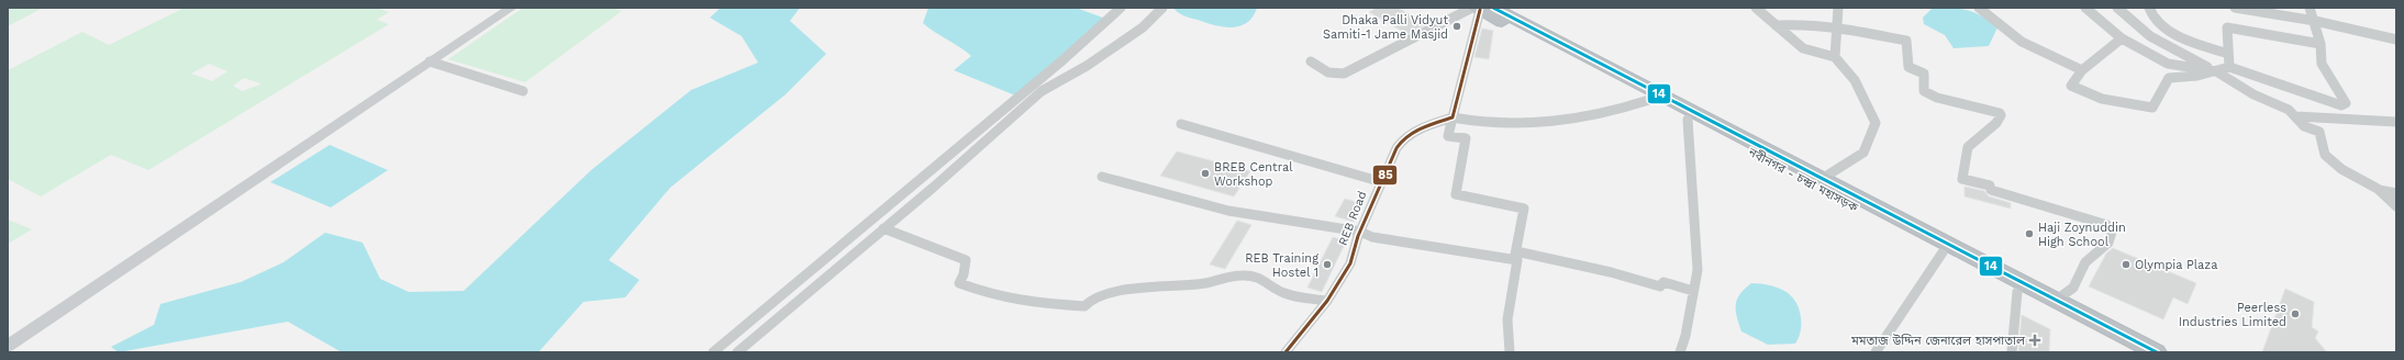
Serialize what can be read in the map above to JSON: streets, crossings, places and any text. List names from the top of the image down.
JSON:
{
  "streets": {
    "highway": ["নবীনগর - চন্দ্রা মহাসড়ক"],
    "street": ["REB Road"]
  },
  "places": {
    "other": [
      "Dhaka Palli Vidyut Samiti-1 Jame Masjid",
      "BREB Central Workshop",
      "Haji Zoynuddin High School",
      "REB Training Hostel 1",
      "Olympia Plaza",
      "Peerless Industries Limited"
    ],
    "health": ["মমতাজ উদ্দিন জেনারেল হাসপাতাল"]
  },
  "lines": ["transit line 14", "transit line 85"]
}
